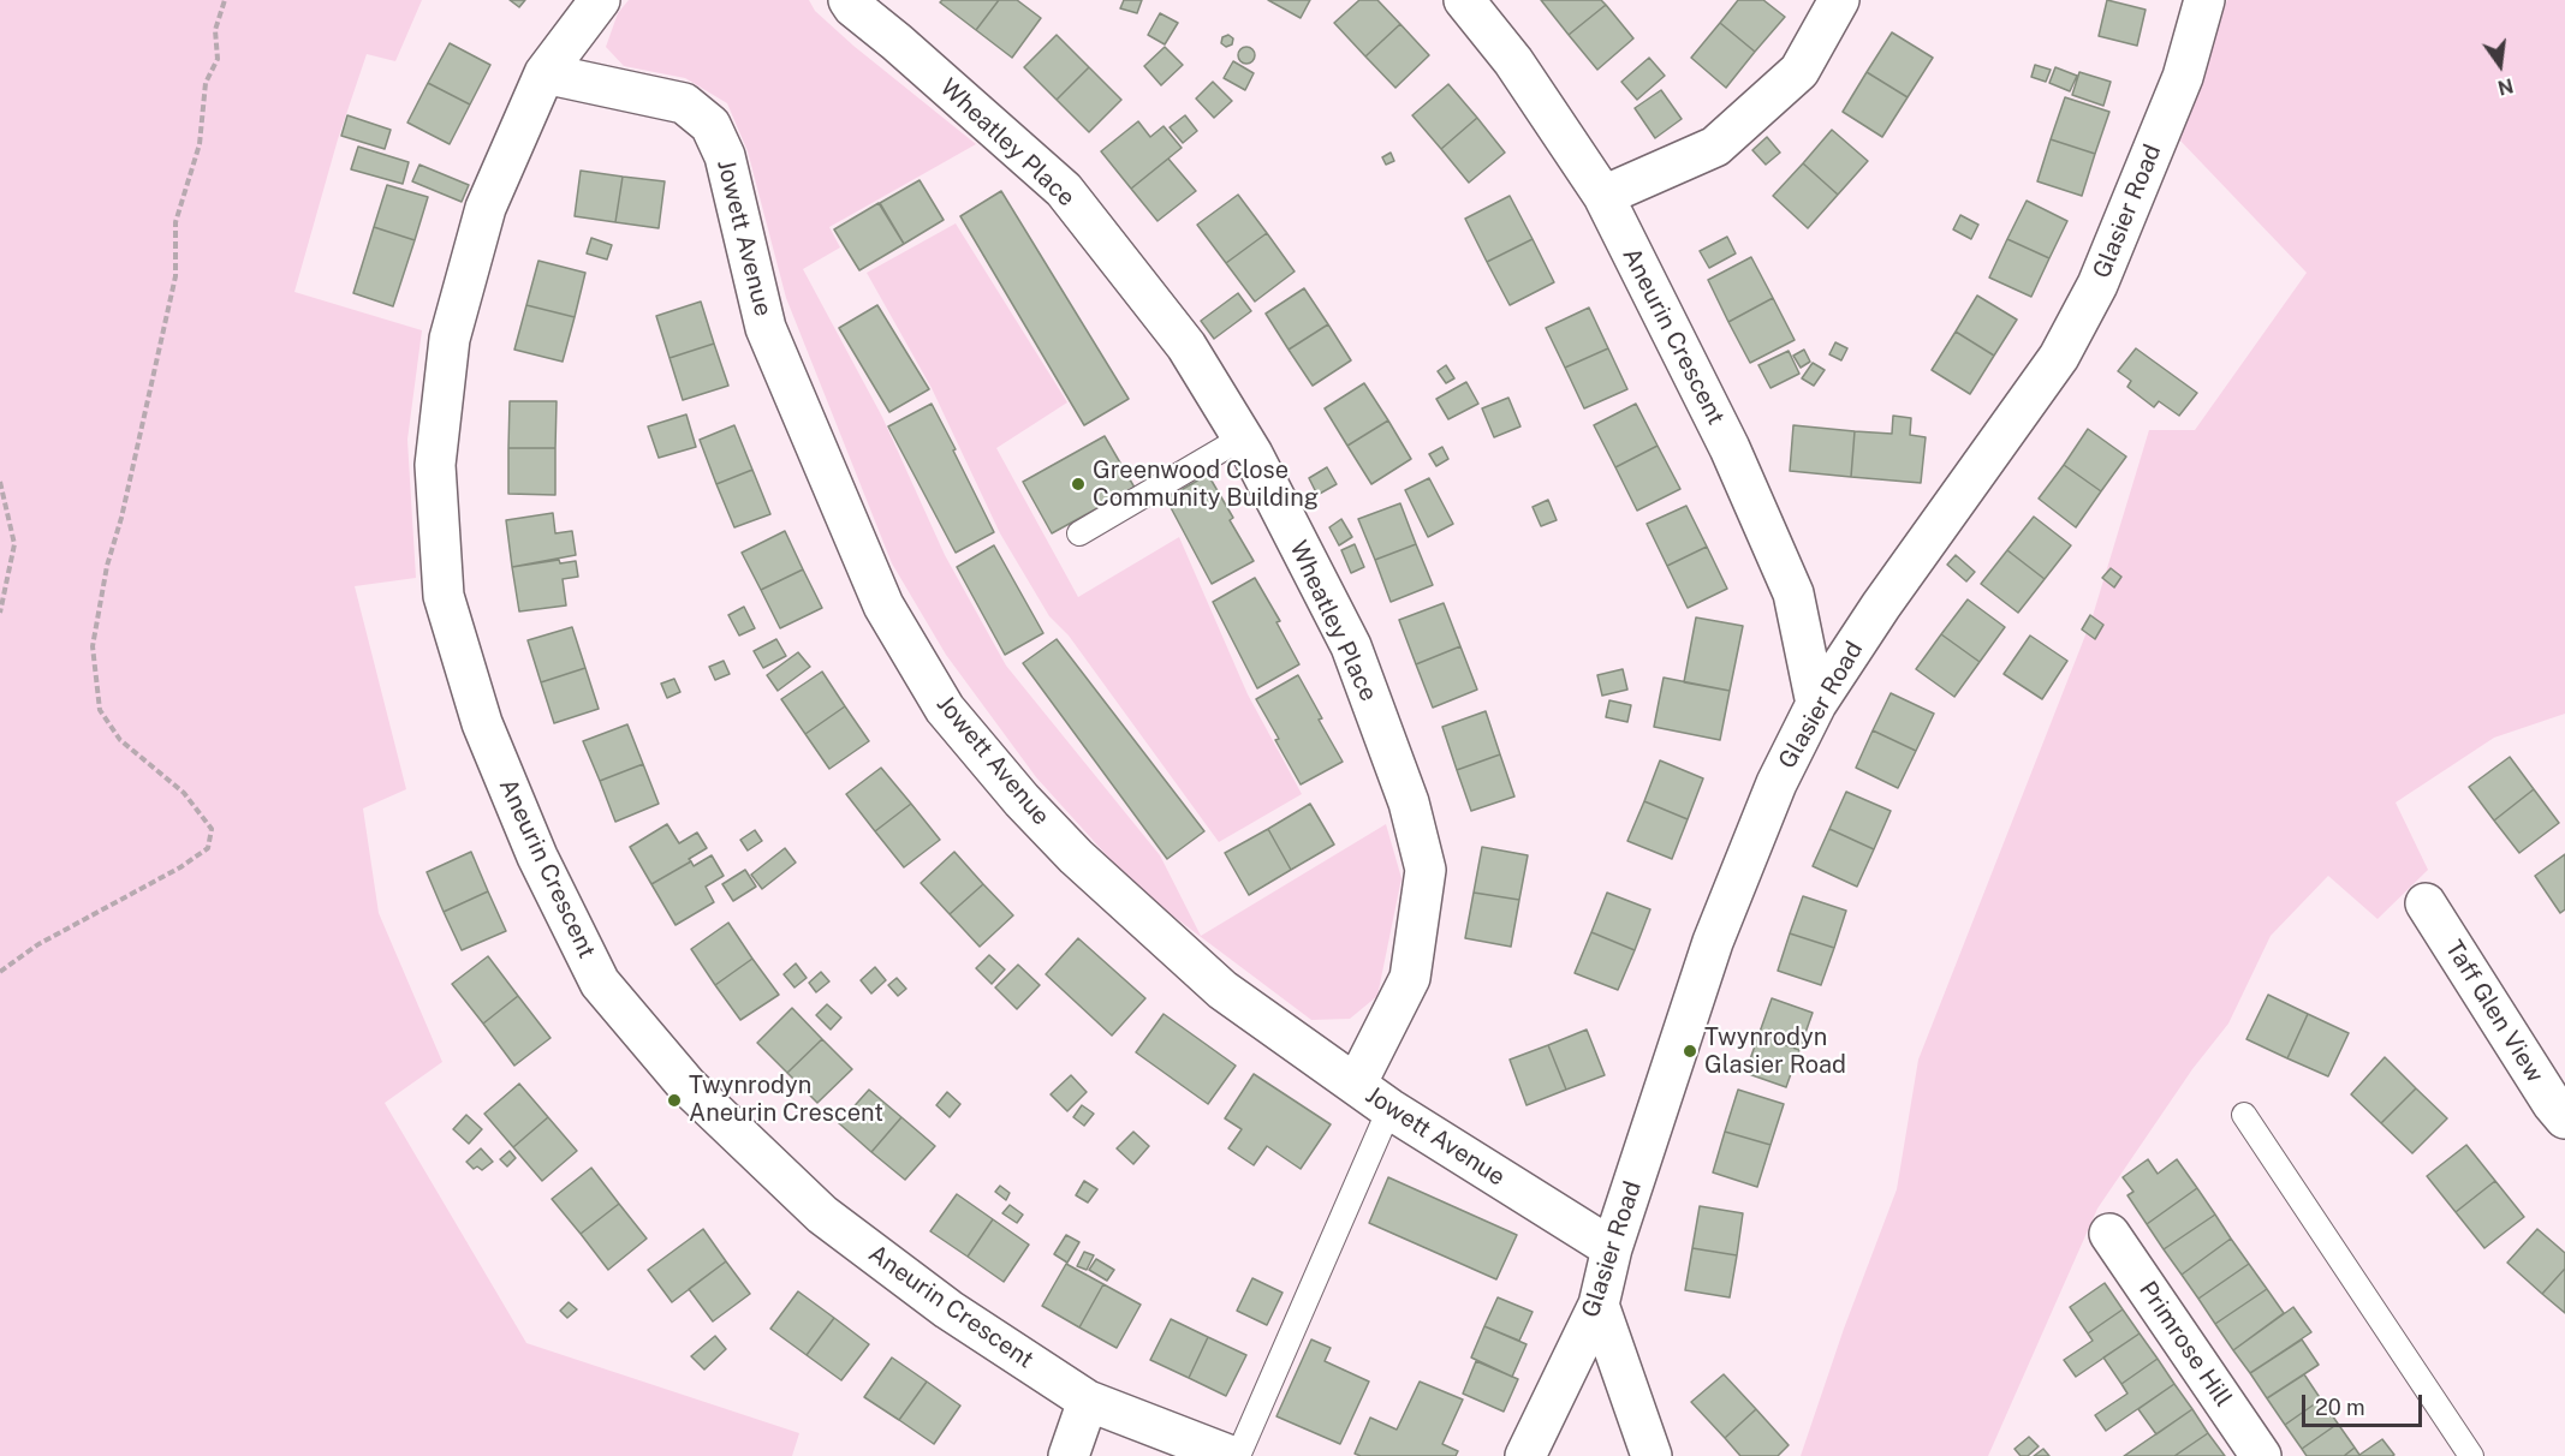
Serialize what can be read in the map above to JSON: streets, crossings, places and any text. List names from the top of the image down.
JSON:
{
  "streets": {
    "street": [
      "Wheatley Place",
      "Glasier Road",
      "Jowett Avenue",
      "Aneurin Crescent",
      "Taff Glen View",
      "Primrose Hill"
    ]
  },
  "crossings": [
    ["Wheatley Place", "Jowett Avenue"],
    ["Glasier Road", "Jowett Avenue"],
    ["Glasier Road", "Aneurin Crescent"],
    ["Jowett Avenue", "Aneurin Crescent"]
  ],
  "places": ["Greenwood Close Community Building", "Twynrodyn Glasier Road", "Twynrodyn Aneurin Crescent"],
  "scale_bar": "20 m",
  "north": "bottom"
}
